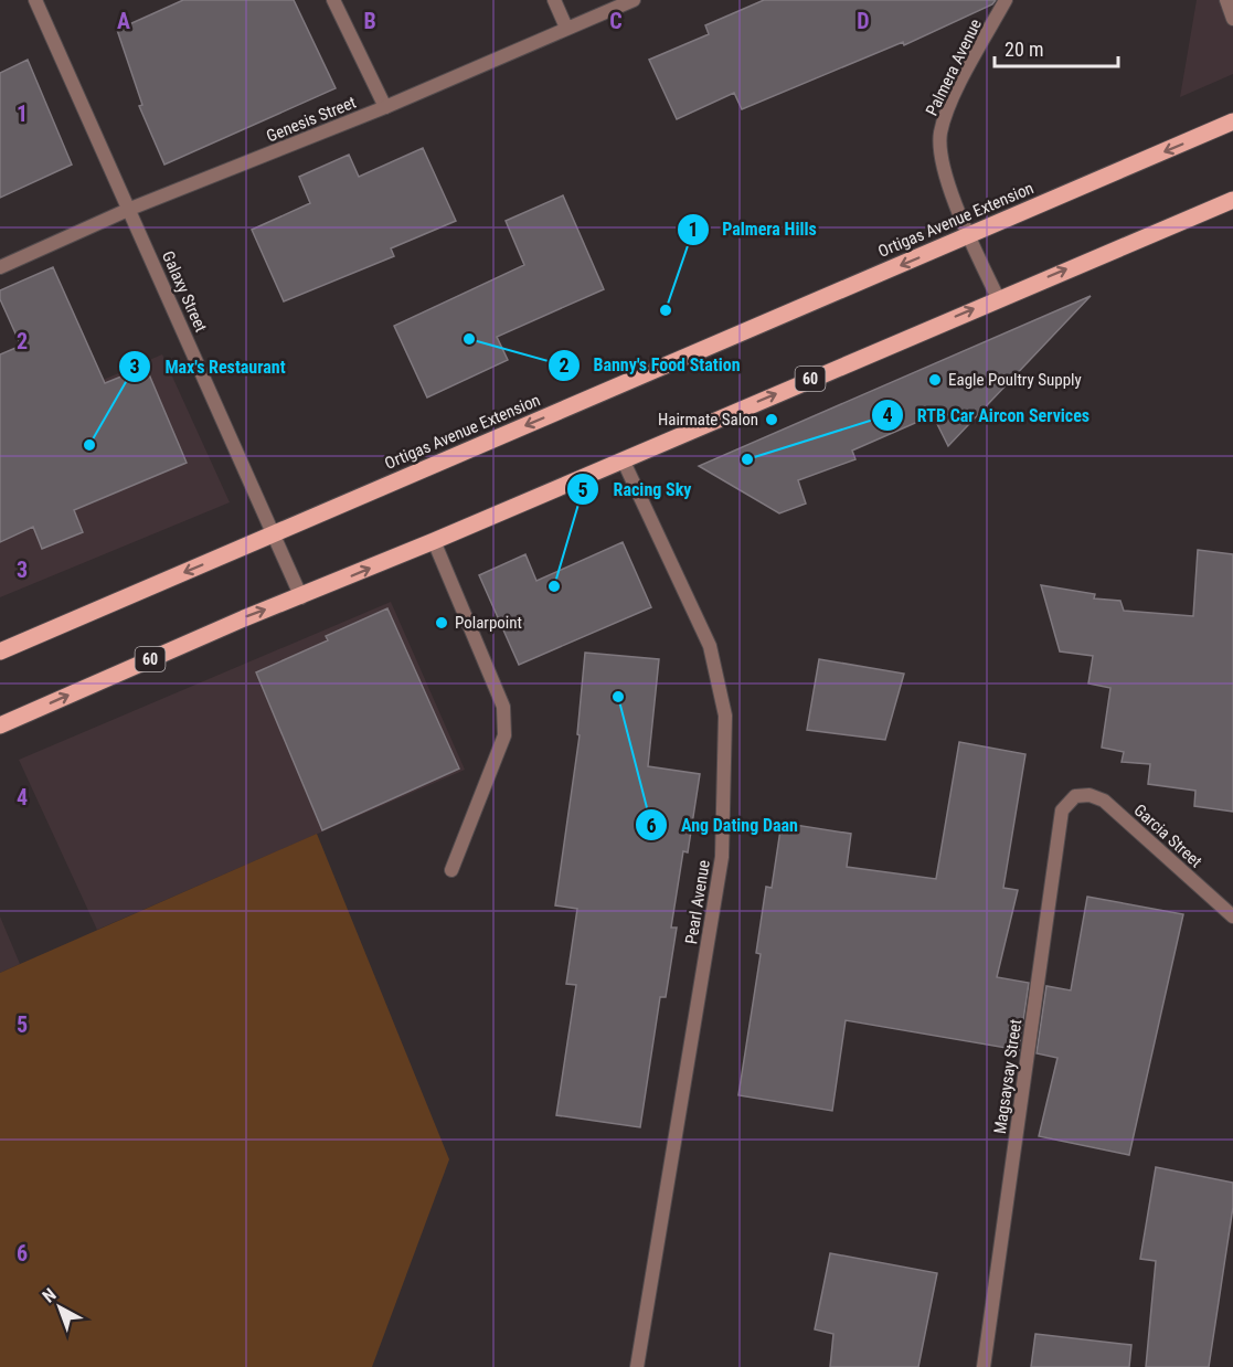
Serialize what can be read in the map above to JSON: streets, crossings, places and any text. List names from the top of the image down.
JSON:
{
  "streets": {
    "main road": ["Ortigas Avenue Extension", "60"],
    "street": [
      "Palmera Avenue",
      "Genesis Street",
      "Galaxy Street",
      "Garcia Street",
      "Pearl Avenue",
      "Magsaysay Street"
    ]
  },
  "crossings": [
    ["Palmera Avenue", "Ortigas Avenue Extension"],
    ["Palmera Avenue", "60"],
    ["Genesis Street", "Galaxy Street"],
    ["Ortigas Avenue Extension", "Galaxy Street"],
    ["Galaxy Street", "60"],
    ["60", "Pearl Avenue"],
    ["Garcia Street", "Magsaysay Street"]
  ],
  "places": [
    "Palmera Hills",
    "Banny's Food Station",
    "Eagle Poultry Supply",
    "Hairmate Salon",
    "Max's Restaurant",
    "RTB Car Aircon Services",
    "Racing Sky",
    "Polarpoint",
    "Ang Dating Daan"
  ],
  "scale_bar": "20 m",
  "north": "top left",
  "grid": {
    "columns": [
      "A",
      "B",
      "C",
      "D"
    ],
    "rows": [
      "1",
      "2",
      "3",
      "4",
      "5",
      "6"
    ]
  }
}
